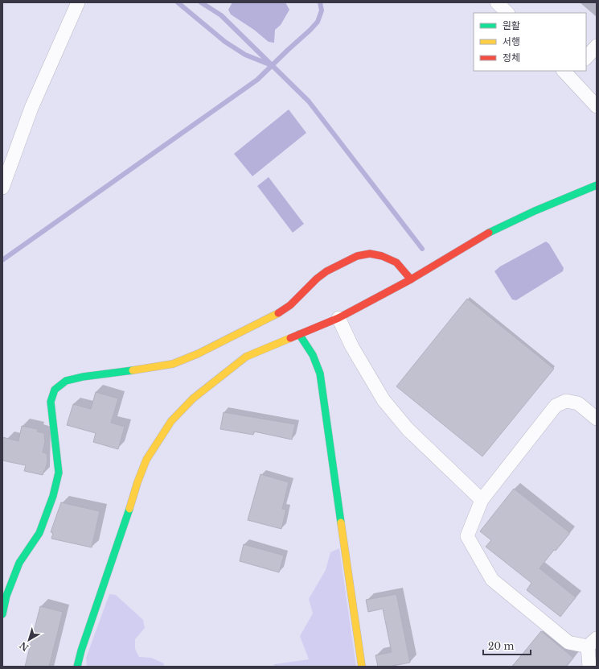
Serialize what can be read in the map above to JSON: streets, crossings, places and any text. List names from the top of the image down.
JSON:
{
  "legend": ["원활", "서행", "정체"],
  "scale_bar": "20 m",
  "north": "bottom left"
}
